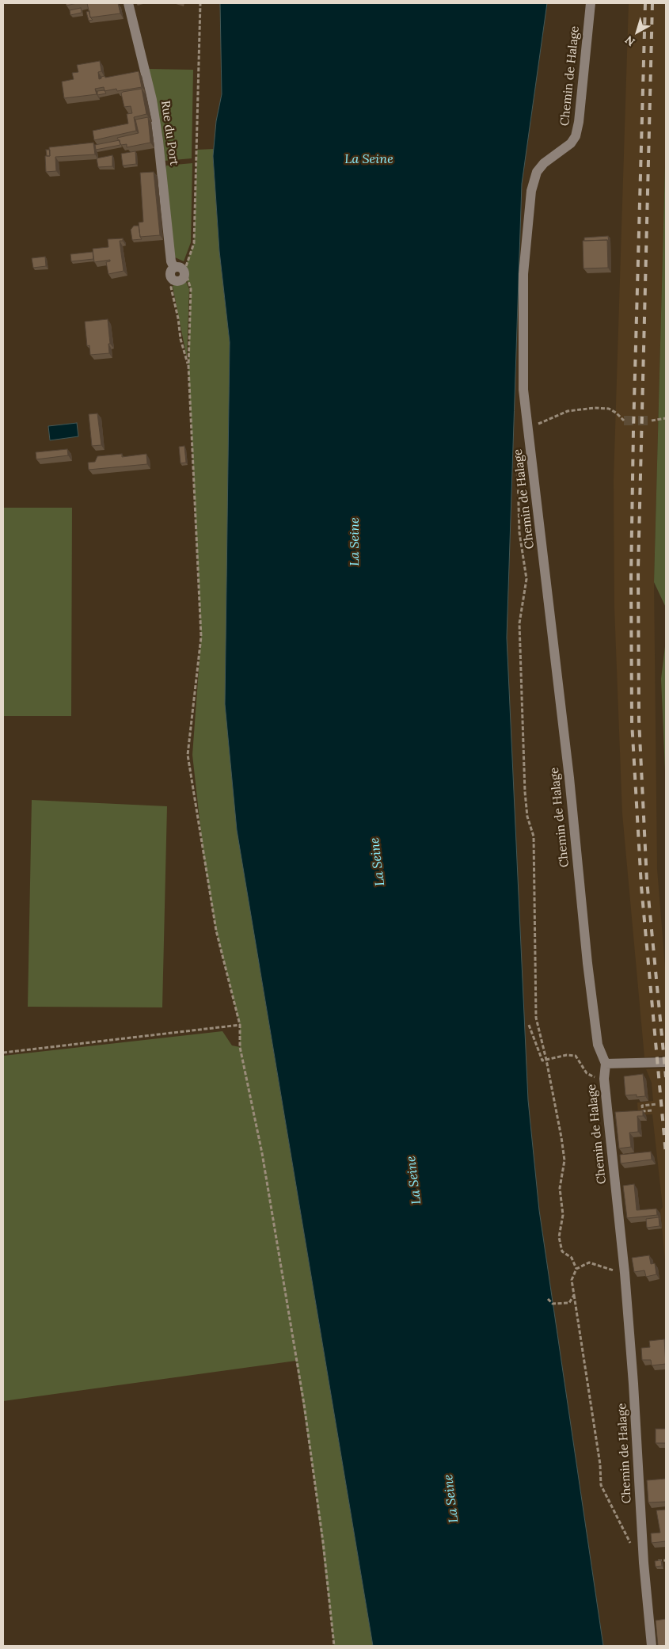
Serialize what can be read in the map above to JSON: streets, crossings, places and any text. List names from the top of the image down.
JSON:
{
  "streets": {
    "street": ["Chemin de Halage", "Rue du Port"]
  },
  "water": ["La Seine"],
  "north": "bottom left"
}
